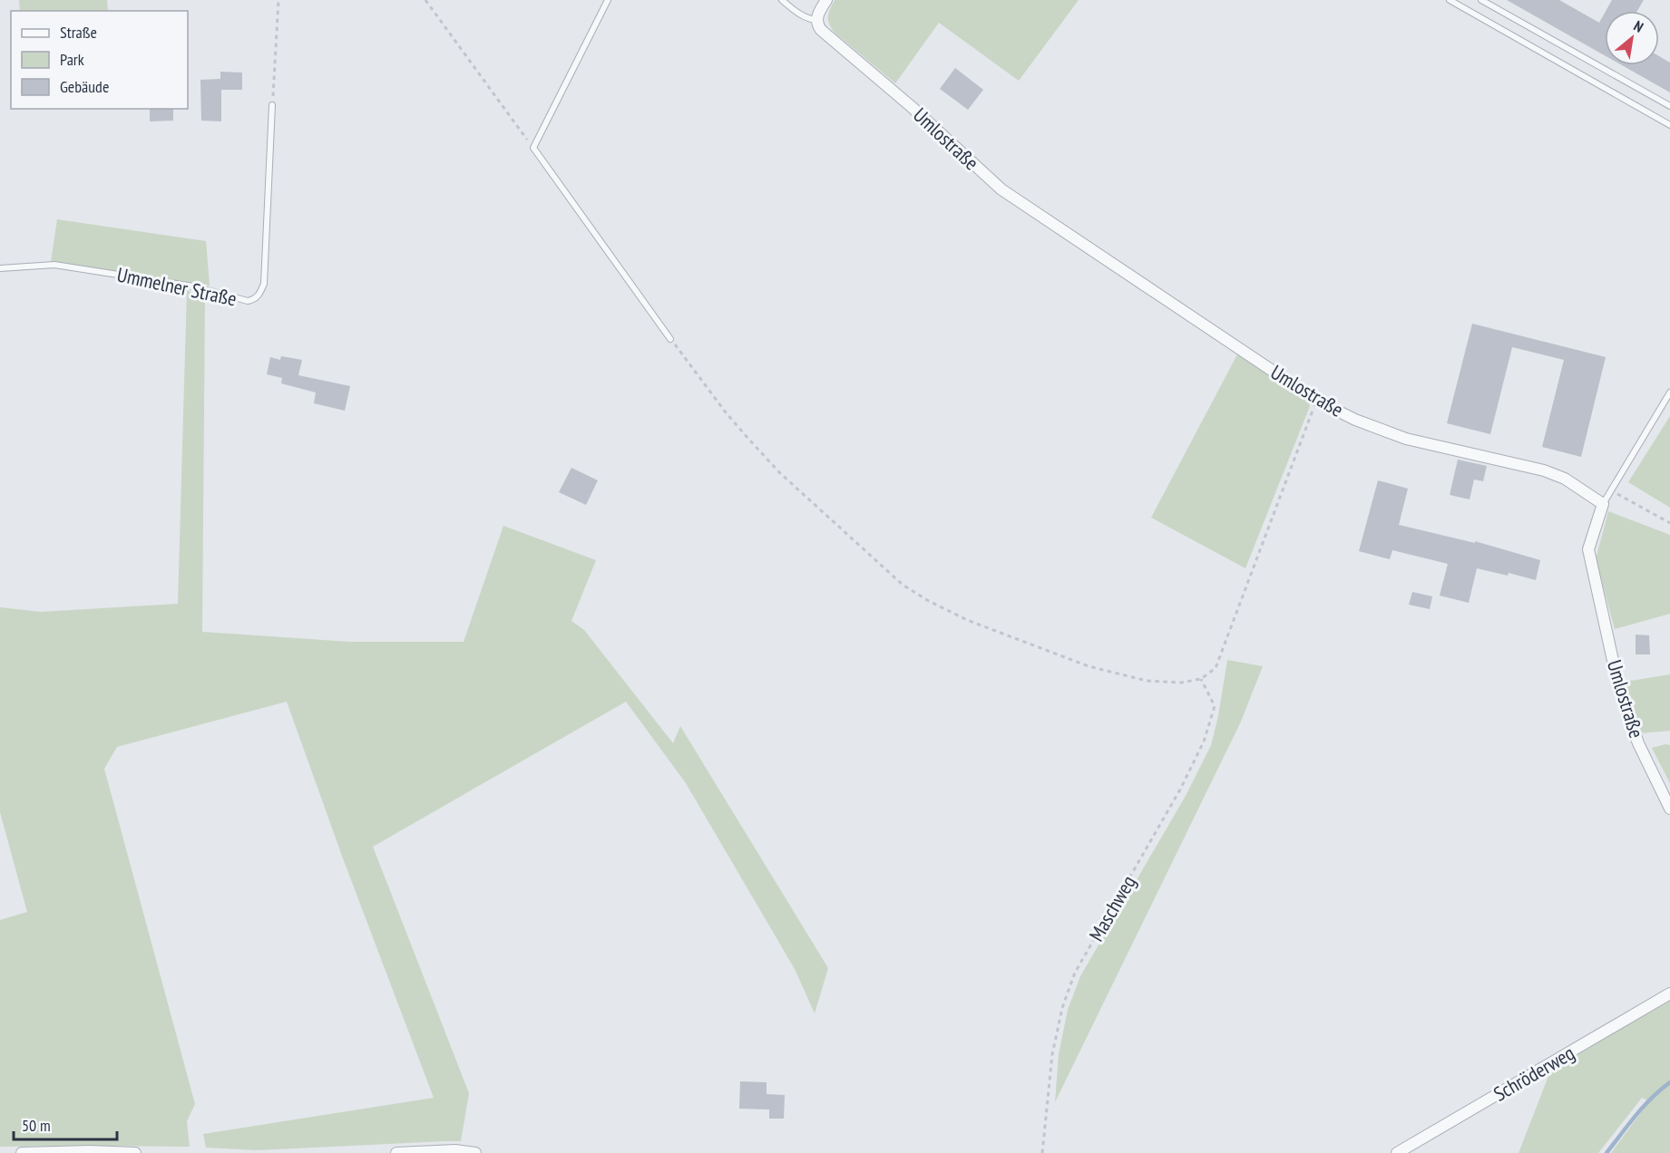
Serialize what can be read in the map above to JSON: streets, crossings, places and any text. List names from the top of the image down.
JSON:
{
  "streets": {
    "street": ["Umlostraße", "Schröderweg"],
    "lane": ["Ummelner Straße"],
    "path": ["Maschweg"]
  },
  "legend": ["Straße", "Park", "Gebäude"],
  "scale_bar": "50 m",
  "north": "top right"
}
